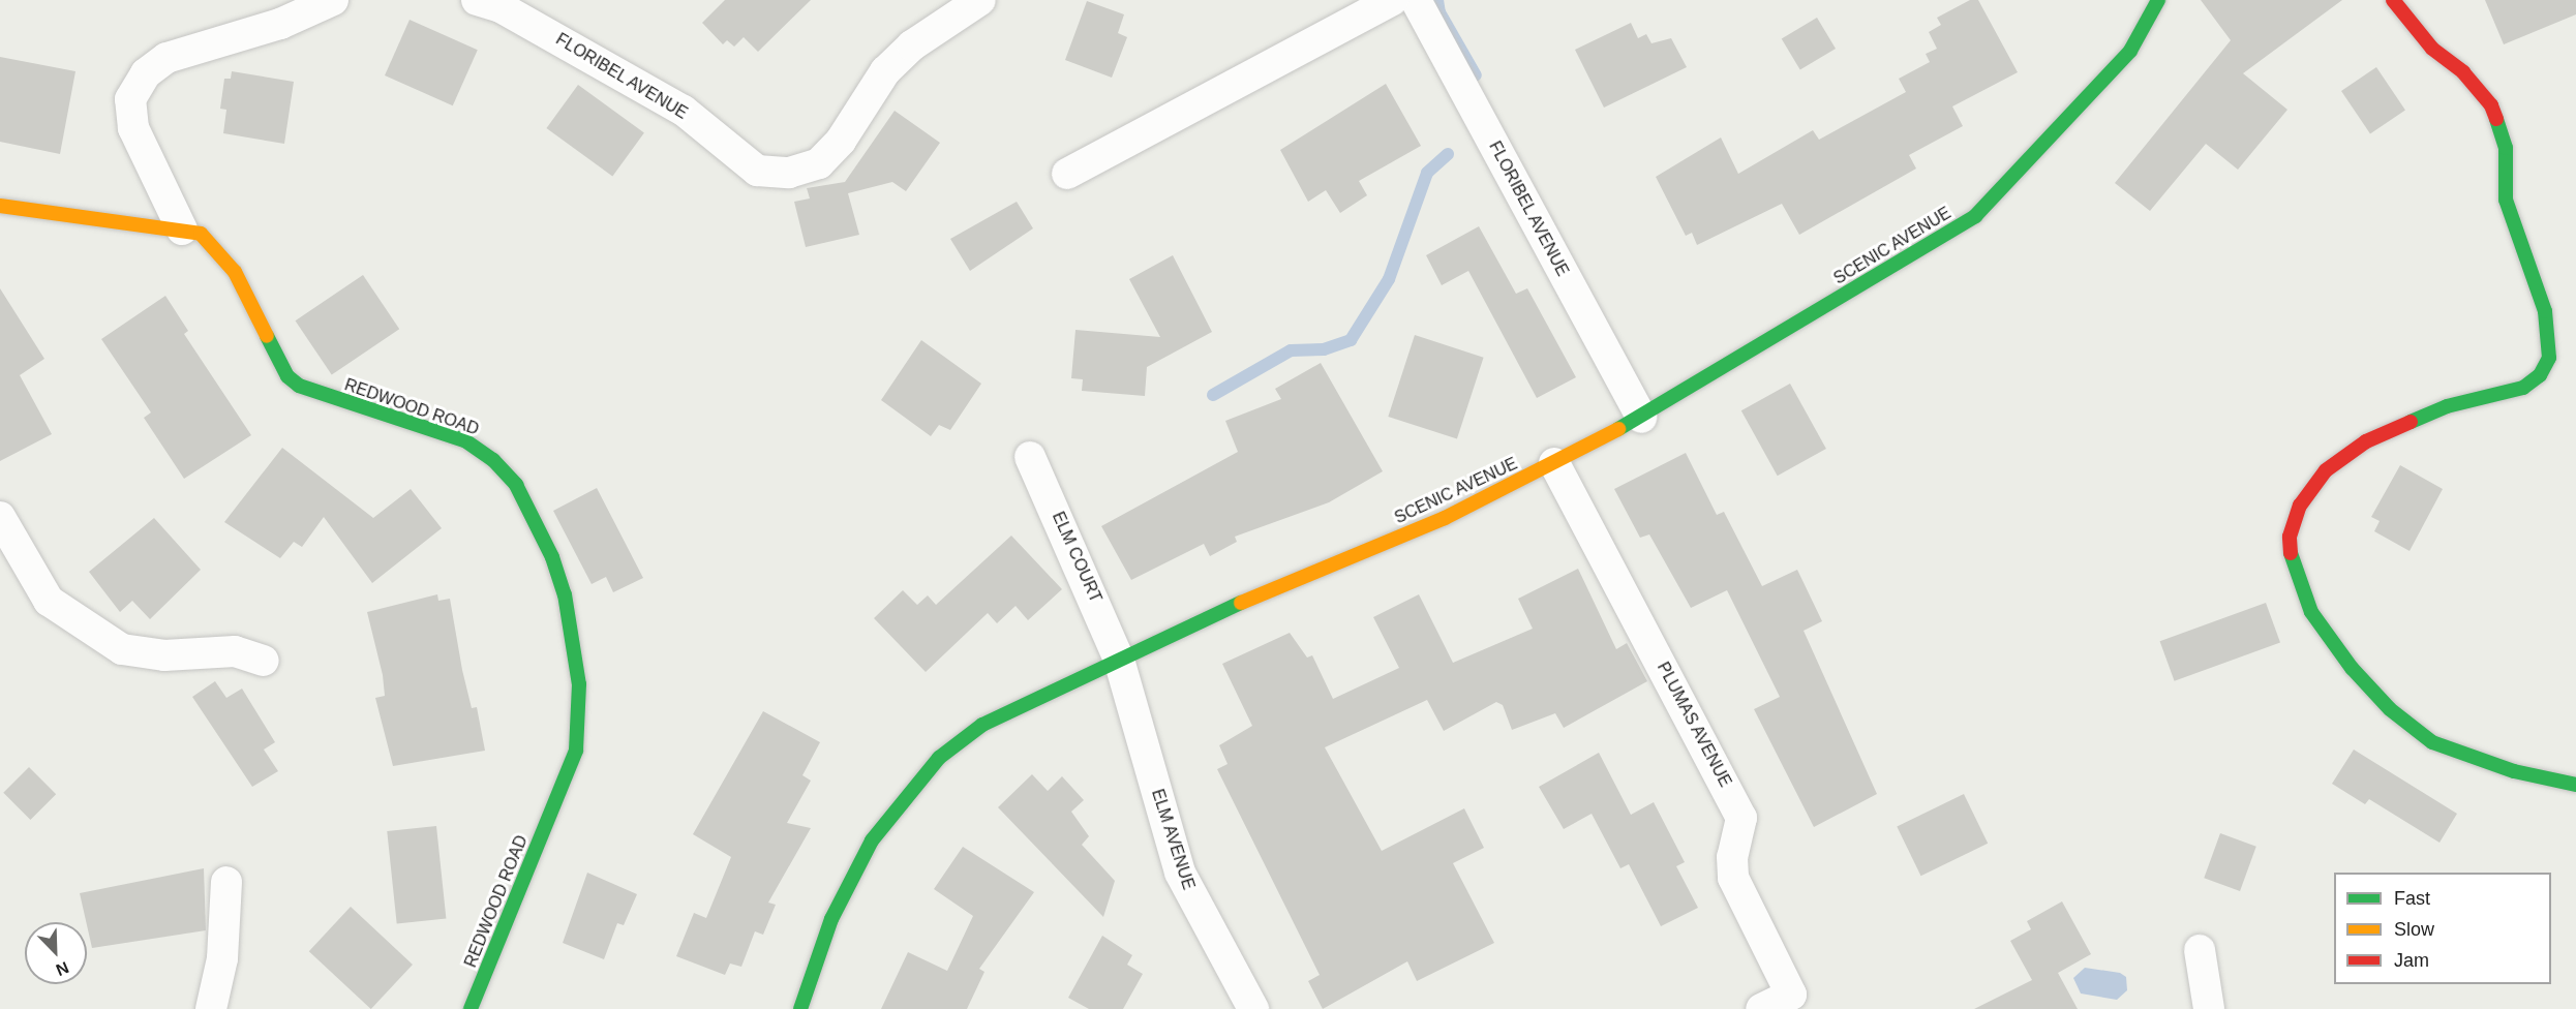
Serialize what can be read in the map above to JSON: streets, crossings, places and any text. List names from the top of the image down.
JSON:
{
  "streets": {
    "street": [
      "FLORIBEL AVENUE",
      "SCENIC AVENUE",
      "REDWOOD ROAD",
      "ELM COURT",
      "PLUMAS AVENUE",
      "ELM AVENUE"
    ]
  },
  "crossings": [
    ["FLORIBEL AVENUE", "SCENIC AVENUE"],
    ["SCENIC AVENUE", "ELM COURT"],
    ["SCENIC AVENUE", "PLUMAS AVENUE"],
    ["SCENIC AVENUE", "ELM AVENUE"],
    ["ELM COURT", "ELM AVENUE"]
  ],
  "legend": ["Fast", "Slow", "Jam"],
  "north": "bottom right"
}
